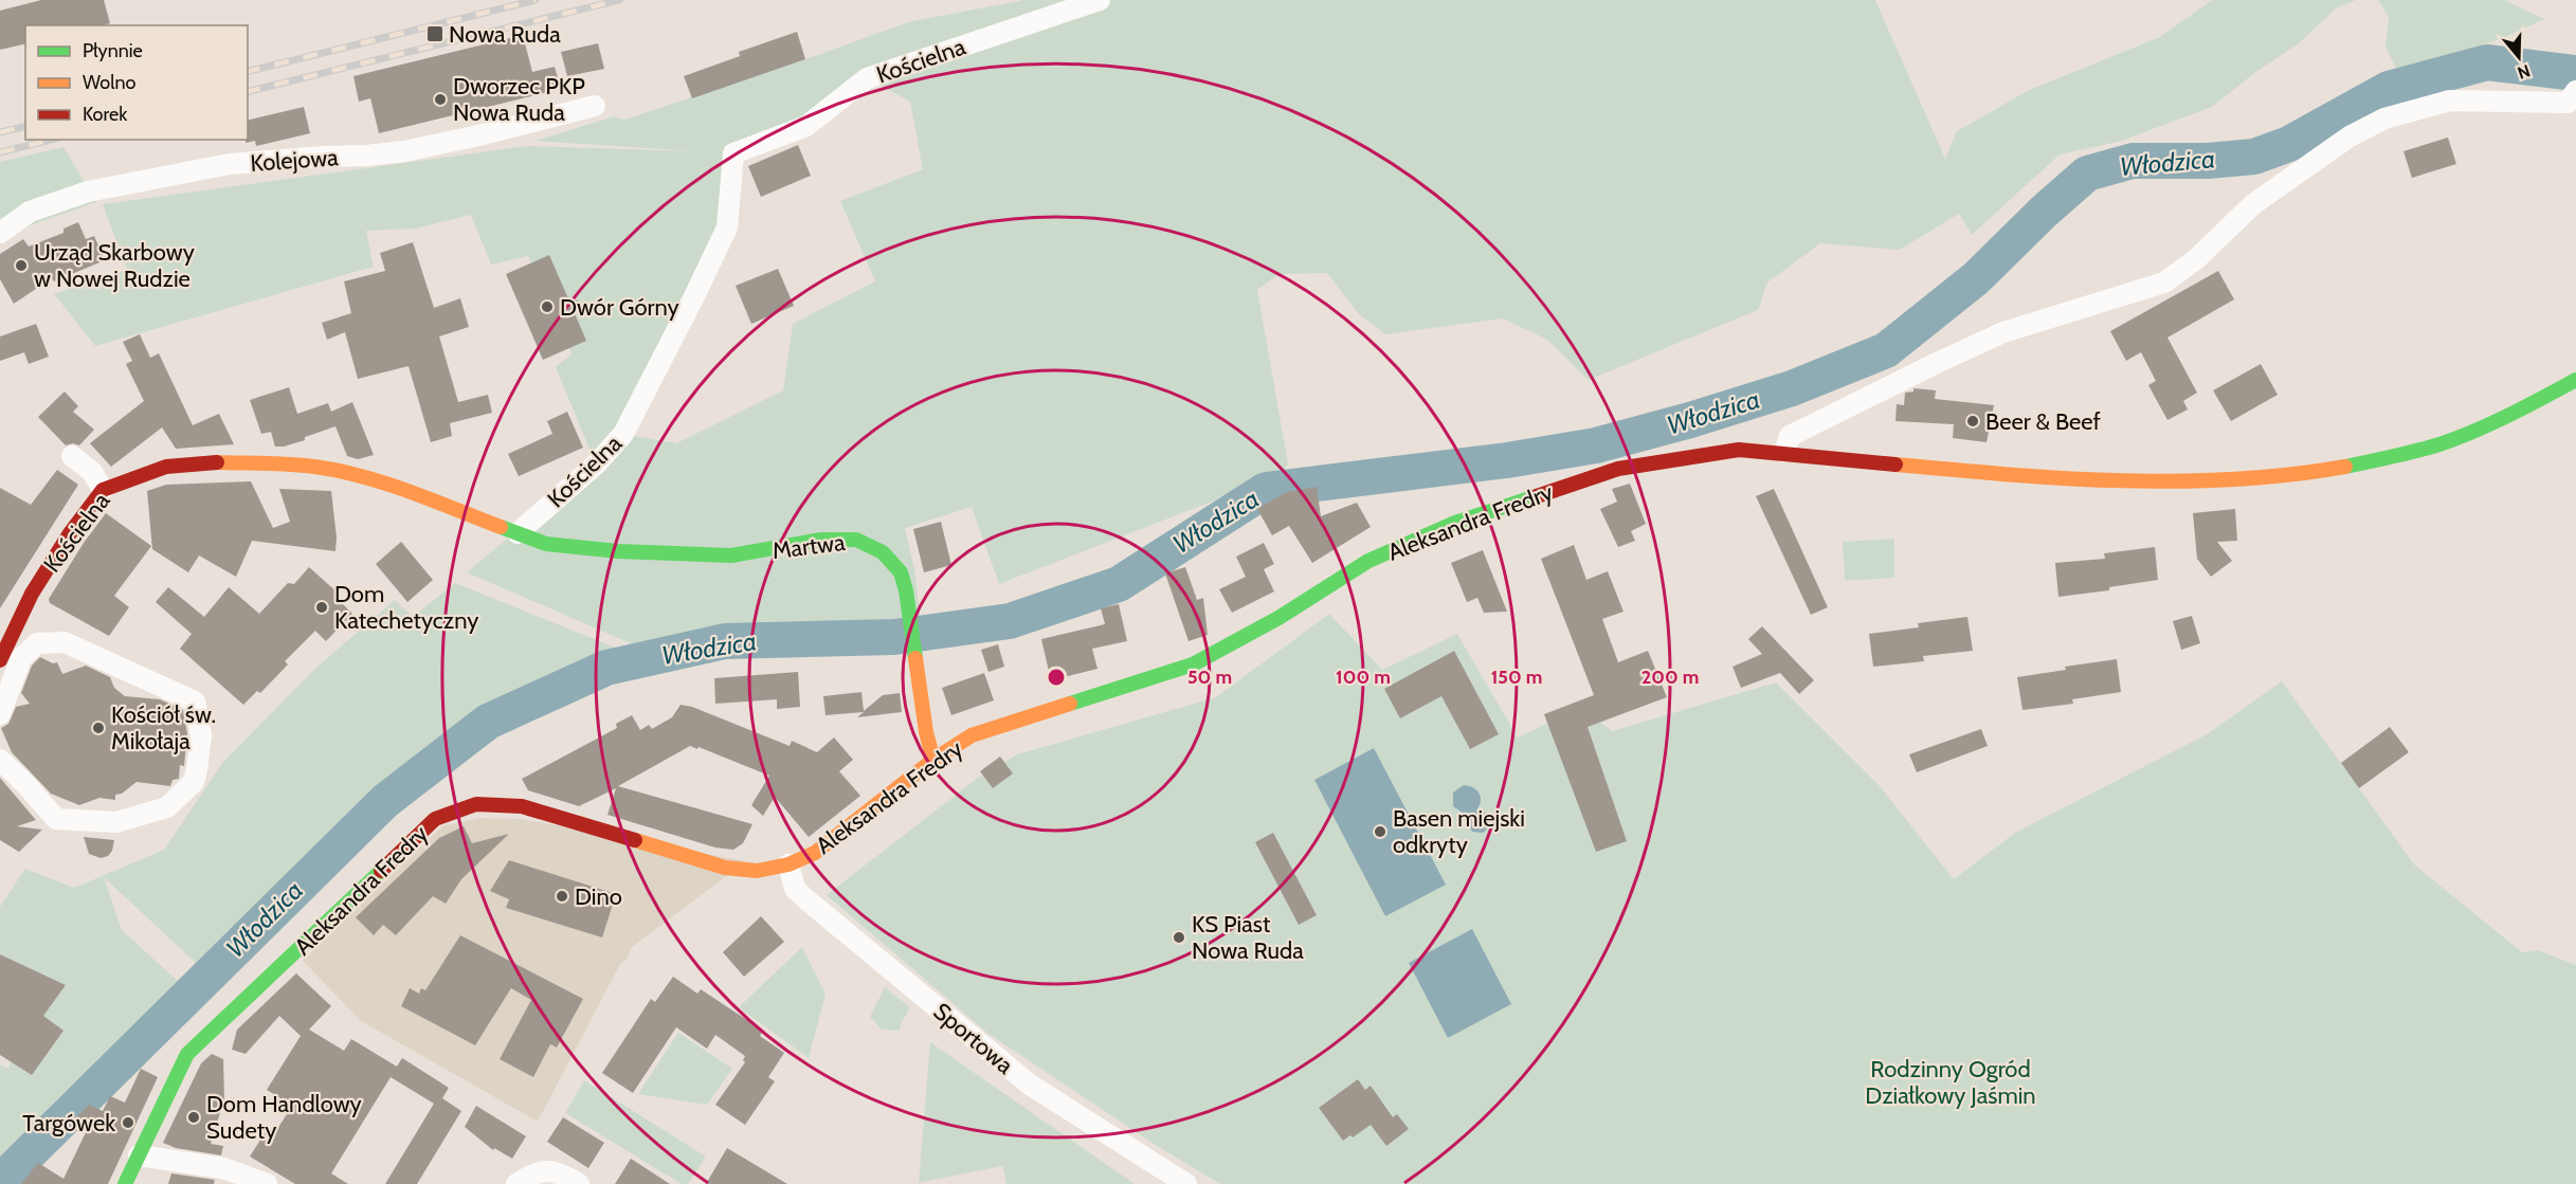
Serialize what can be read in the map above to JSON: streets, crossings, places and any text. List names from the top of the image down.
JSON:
{
  "streets": {
    "street": [
      "Kościelna",
      "Kolejowa",
      "Aleksandra Fredry",
      "Martwa",
      "Sportowa"
    ]
  },
  "crossings": [
    ["Kościelna", "Martwa"],
    ["Aleksandra Fredry", "Martwa"],
    ["Aleksandra Fredry", "Sportowa"]
  ],
  "water": ["Włodzica"],
  "parks": ["Rodzinny Ogród Działkowy Jaśmin"],
  "places": {
    "transit": ["Nowa Ruda"],
    "other": [
      "Dworzec PKP Nowa Ruda",
      "Urząd Skarbowy w Nowej Rudzie",
      "Dwór Górny",
      "Beer & Beef",
      "Dom Katechetyczny",
      "Kościół św. Mikołaja",
      "Basen miejski odkryty",
      "Dino",
      "KS Piast Nowa Ruda",
      "Dom Handlowy Sudety",
      "Targówek"
    ]
  },
  "legend": ["Płynnie", "Wolno", "Korek"],
  "north": "bottom",
  "rings": [
    "50 m",
    "100 m",
    "150 m",
    "200 m"
  ]
}
